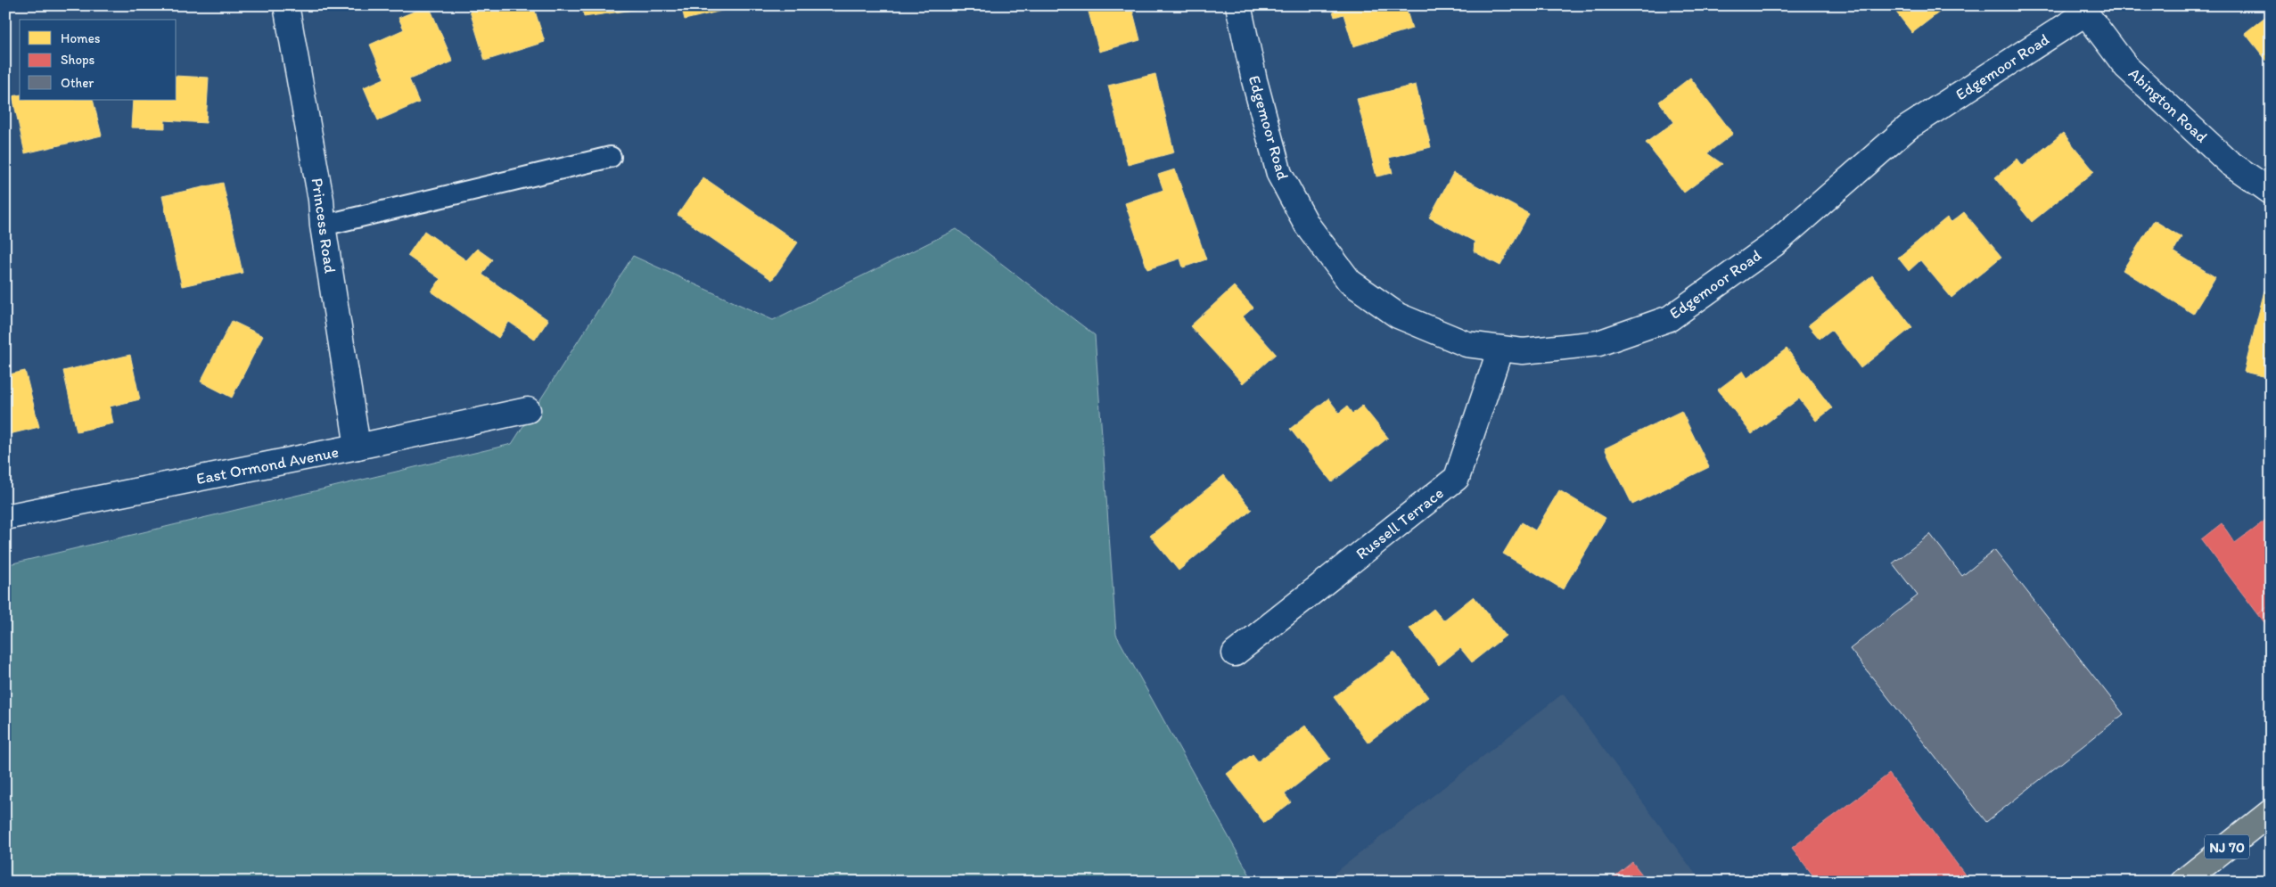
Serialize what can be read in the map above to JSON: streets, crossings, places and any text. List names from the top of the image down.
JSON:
{
  "streets": {
    "highway": ["NJ 70"],
    "street": [
      "Edgemoor Road",
      "Abington Road",
      "Princess Road",
      "East Ormond Avenue",
      "Russell Terrace"
    ]
  },
  "crossings": [
    ["Edgemoor Road", "Abington Road"],
    ["Edgemoor Road", "Russell Terrace"],
    ["Princess Road", "East Ormond Avenue"]
  ],
  "legend": ["Homes", "Shops", "Other"]
}
